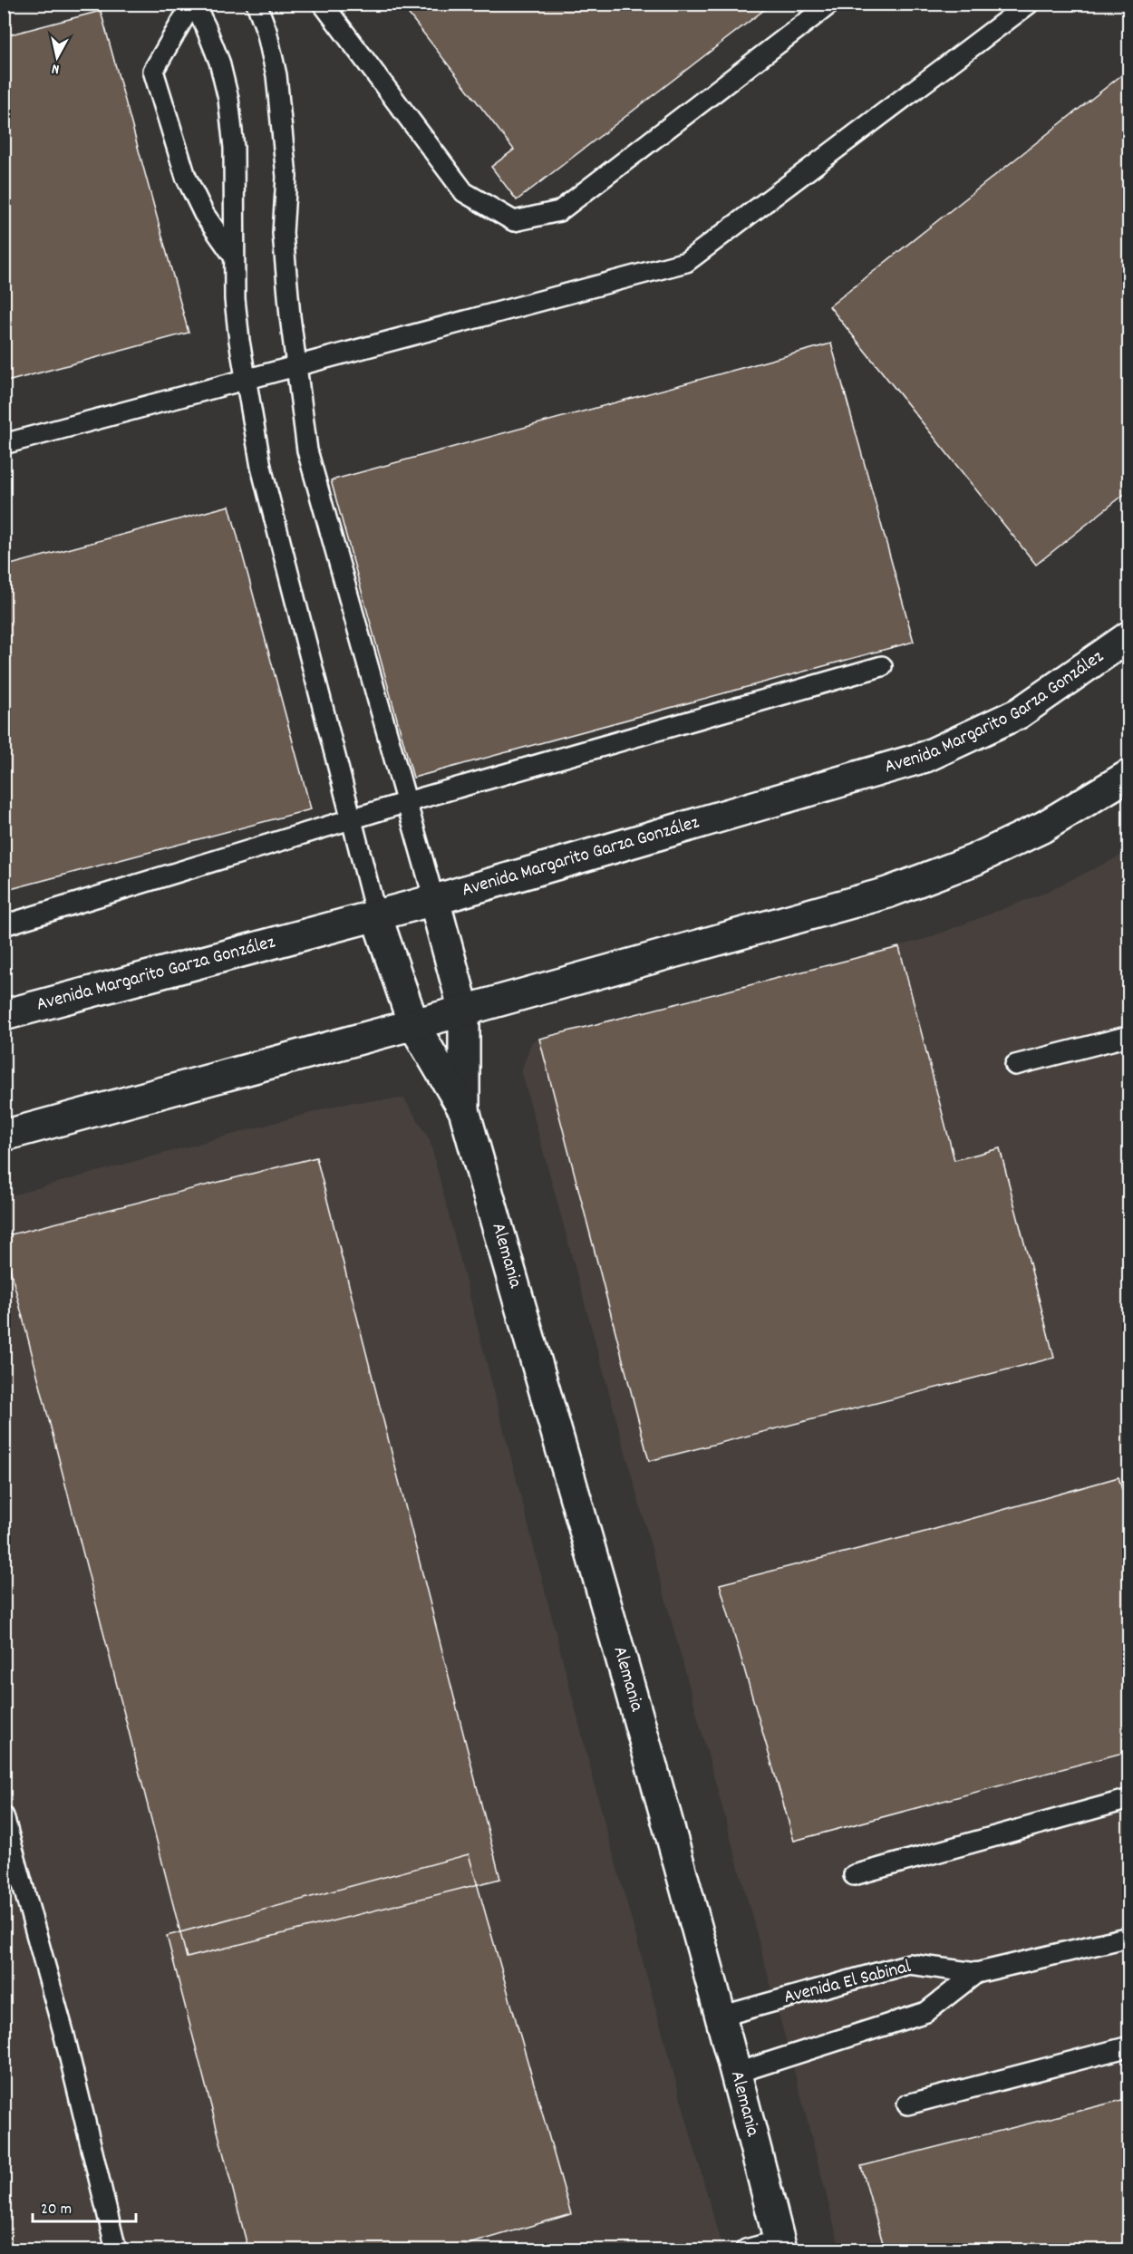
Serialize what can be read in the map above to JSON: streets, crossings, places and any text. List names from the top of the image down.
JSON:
{
  "streets": {
    "main road": ["Avenida Margarito Garza González", "Alemania"],
    "lane": ["Avenida El Sabinal"]
  },
  "crossings": [
    ["Avenida Margarito Garza González", "Alemania"],
    ["Alemania", "Avenida El Sabinal"]
  ],
  "scale_bar": "20 m",
  "north": "bottom"
}
